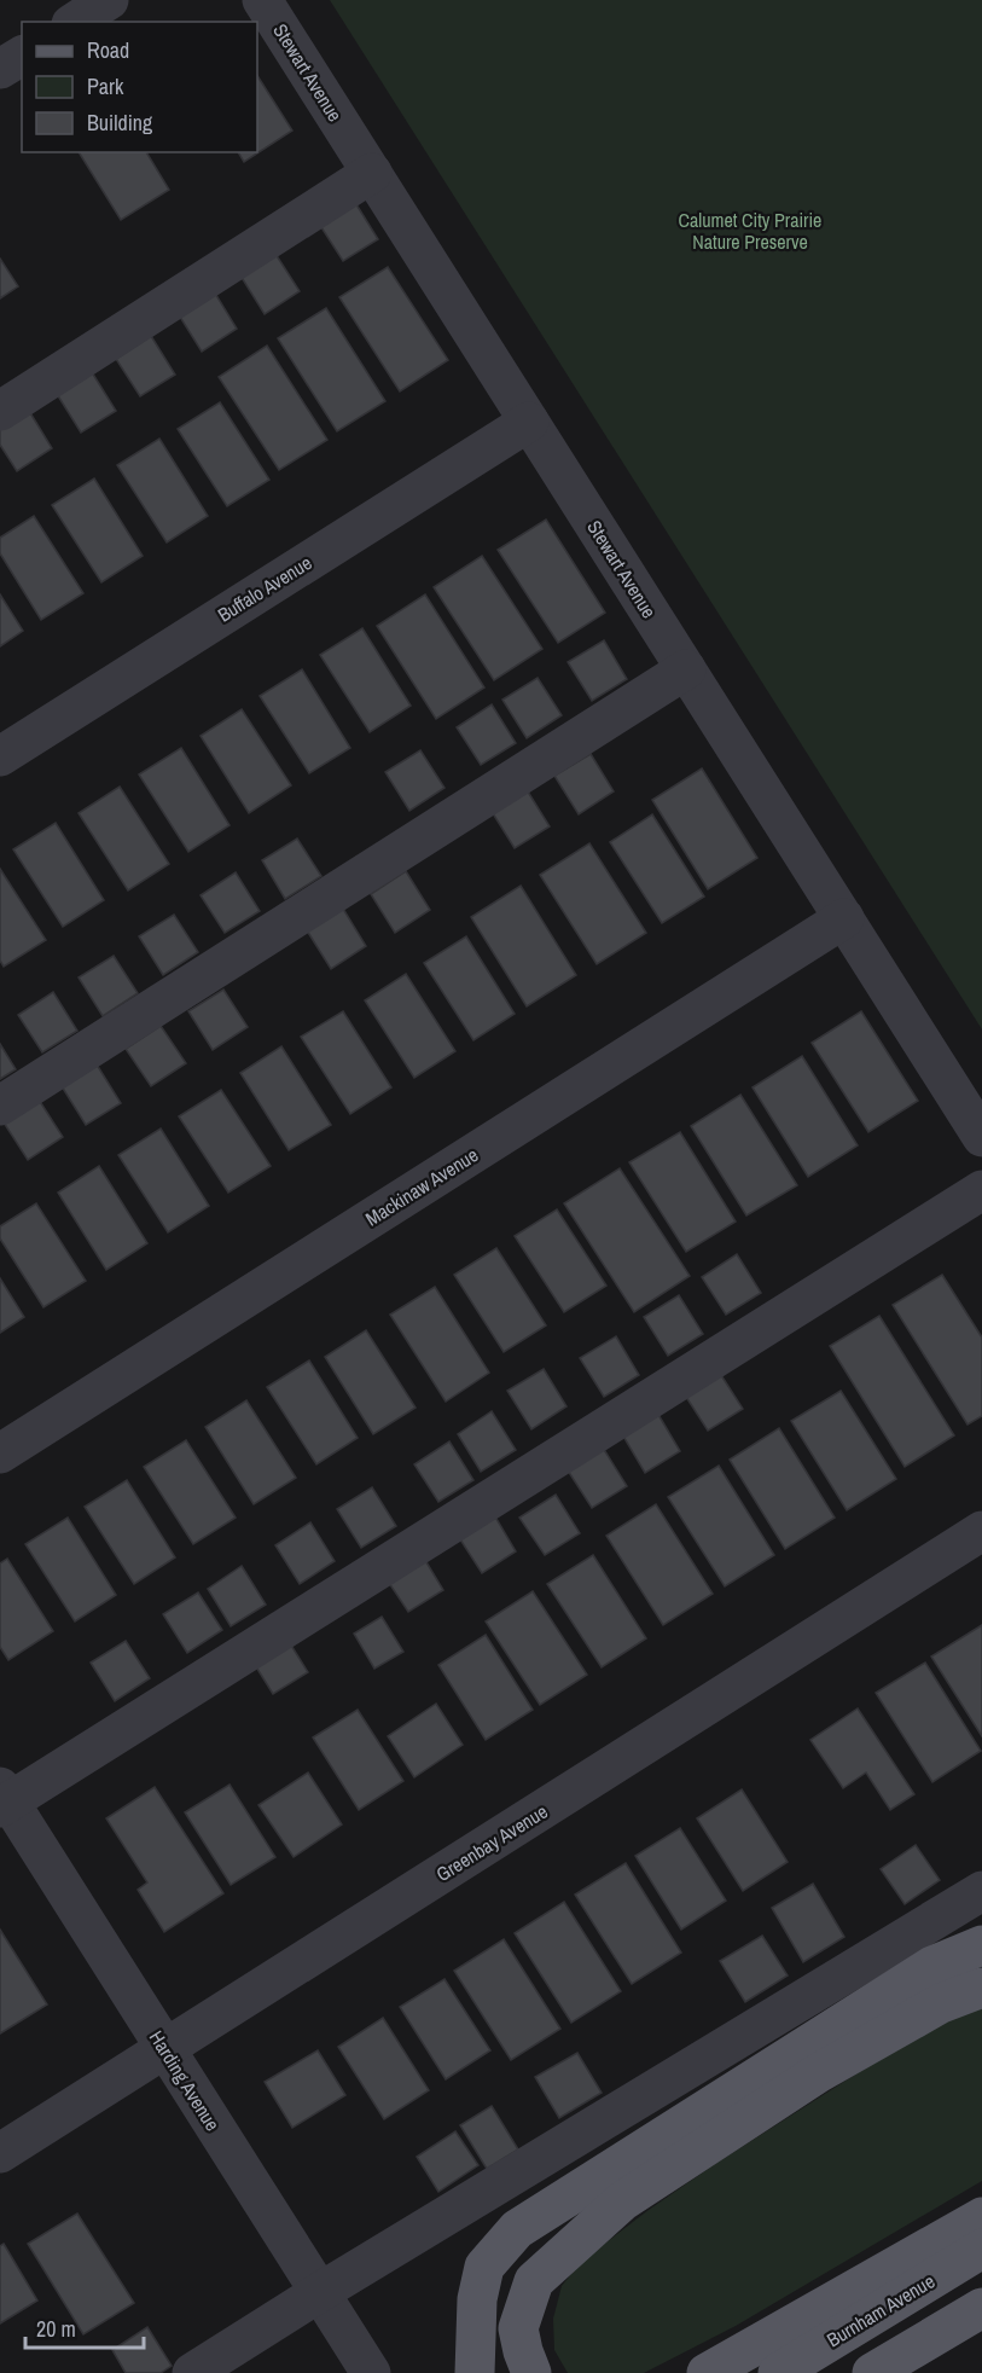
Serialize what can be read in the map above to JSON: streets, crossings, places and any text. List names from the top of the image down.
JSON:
{
  "streets": {
    "main road": ["Burnham Avenue"],
    "street": [
      "Stewart Avenue",
      "Buffalo Avenue",
      "Mackinaw Avenue",
      "Greenbay Avenue",
      "Harding Avenue"
    ]
  },
  "crossings": [
    ["Stewart Avenue", "Buffalo Avenue"],
    ["Stewart Avenue", "Mackinaw Avenue"],
    ["Greenbay Avenue", "Harding Avenue"]
  ],
  "parks": ["Calumet City Prairie Nature Preserve"],
  "legend": ["Road", "Park", "Building"],
  "scale_bar": "20 m"
}
